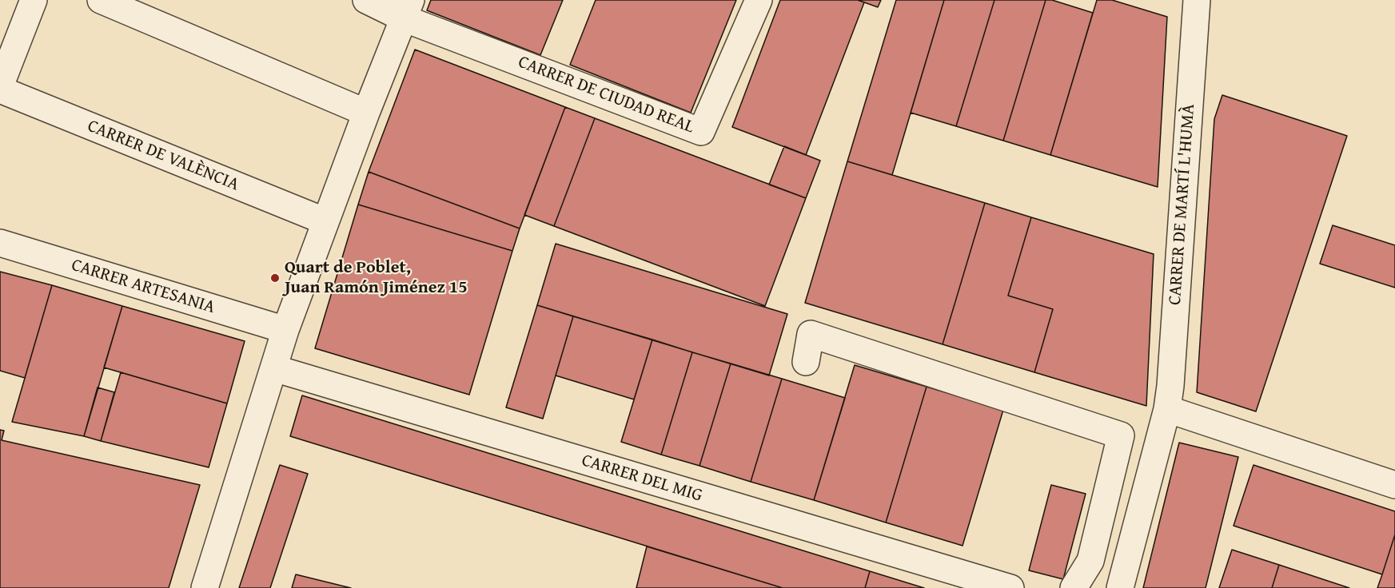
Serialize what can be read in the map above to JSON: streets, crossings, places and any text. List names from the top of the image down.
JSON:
{
  "streets": {
    "street": [
      "CARRER DE CIUDAD REAL",
      "CARRER DE VALÈNCIA",
      "CARRER DE MARTÍ L'HUMÀ",
      "CARRER ARTESANIA",
      "CARRER DEL MIG"
    ]
  },
  "places": ["Quart de Poblet, Juan Ramón Jiménez 15"]
}
